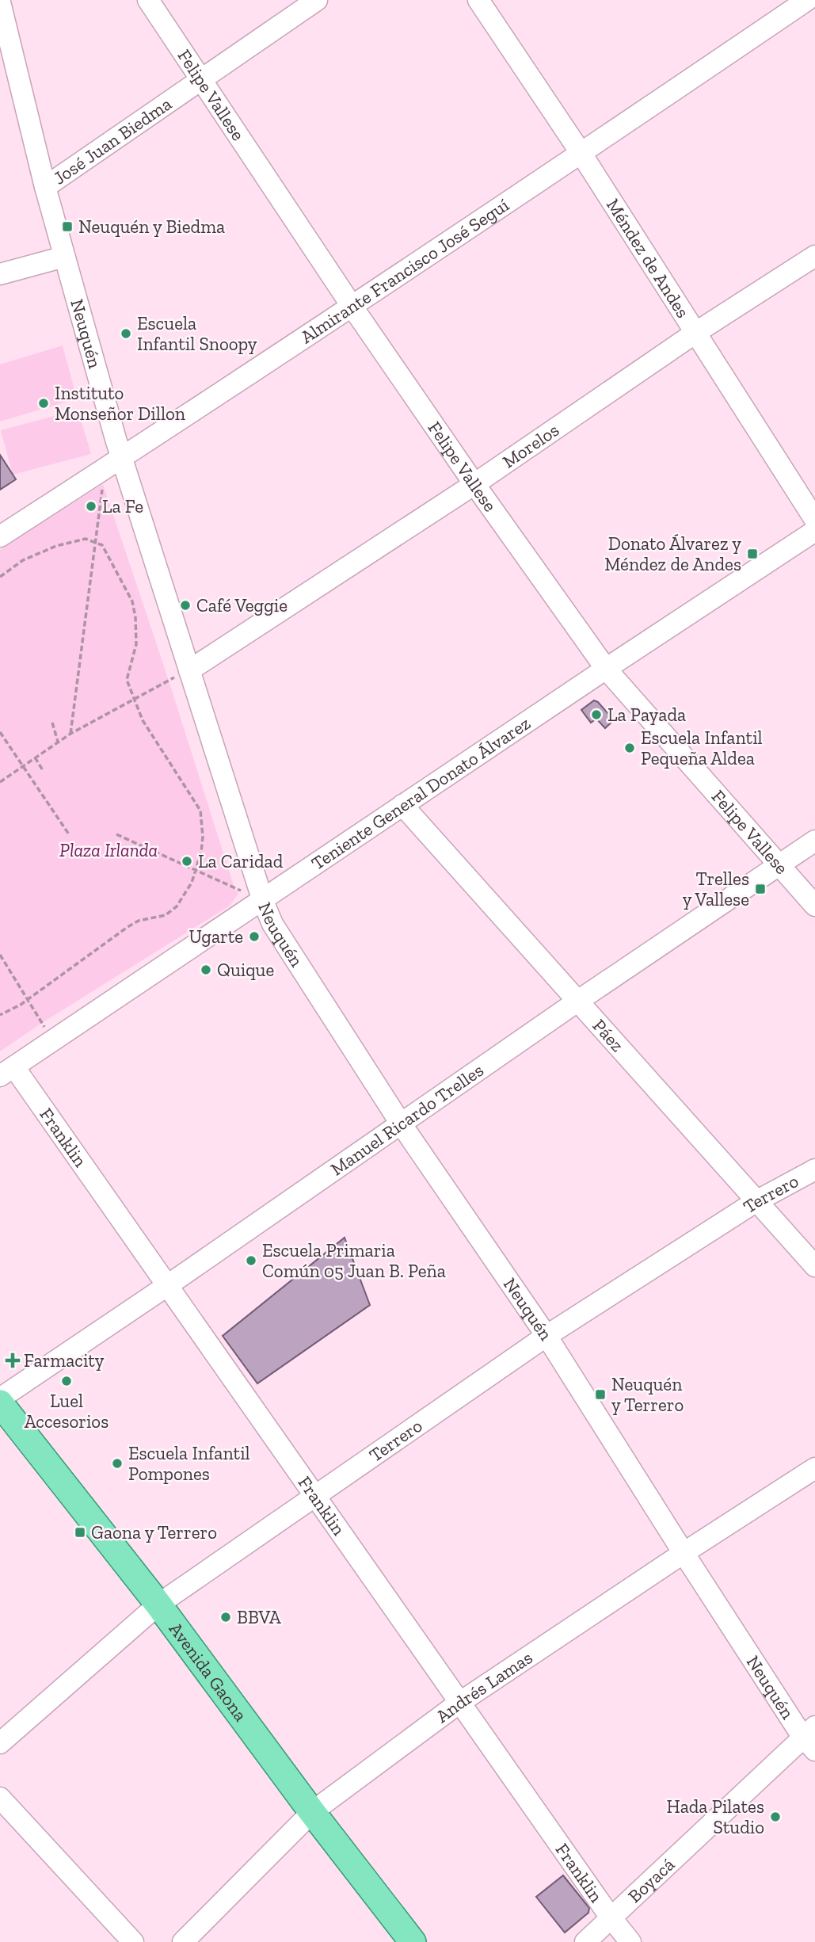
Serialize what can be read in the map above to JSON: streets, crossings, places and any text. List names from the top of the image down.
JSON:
{
  "streets": {
    "main road": ["Avenida Gaona"],
    "street": [
      "Felipe Vallese",
      "José Juan Biedma",
      "Méndez de Andes",
      "Almirante Francisco José Seguí",
      "Neuquén",
      "Morelos",
      "Teniente General Donato Álvarez",
      "Páez",
      "Manuel Ricardo Trelles",
      "Franklin",
      "Terrero",
      "Andrés Lamas",
      "Boyacá"
    ]
  },
  "crossings": [
    ["Felipe Vallese", "José Juan Biedma"],
    ["Felipe Vallese", "Almirante Francisco José Seguí"],
    ["Felipe Vallese", "Morelos"],
    ["Felipe Vallese", "Teniente General Donato Álvarez"],
    ["Felipe Vallese", "Manuel Ricardo Trelles"],
    ["José Juan Biedma", "Neuquén"],
    ["Méndez de Andes", "Almirante Francisco José Seguí"],
    ["Méndez de Andes", "Morelos"],
    ["Almirante Francisco José Seguí", "Neuquén"],
    ["Neuquén", "Morelos"],
    ["Neuquén", "Teniente General Donato Álvarez"],
    ["Neuquén", "Manuel Ricardo Trelles"],
    ["Neuquén", "Terrero"],
    ["Neuquén", "Andrés Lamas"],
    ["Neuquén", "Boyacá"],
    ["Teniente General Donato Álvarez", "Páez"],
    ["Teniente General Donato Álvarez", "Franklin"],
    ["Páez", "Manuel Ricardo Trelles"],
    ["Páez", "Terrero"],
    ["Manuel Ricardo Trelles", "Franklin"],
    ["Franklin", "Terrero"],
    ["Franklin", "Andrés Lamas"],
    ["Franklin", "Boyacá"],
    ["Terrero", "Avenida Gaona"],
    ["Avenida Gaona", "Andrés Lamas"]
  ],
  "parks": ["Plaza Irlanda"],
  "places": {
    "transit": [
      "Neuquén y Biedma",
      "Donato Álvarez y Méndez de Andes",
      "Trelles y Vallese",
      "Neuquén y Terrero",
      "Gaona y Terrero"
    ],
    "other": [
      "Escuela Infantil Snoopy",
      "Instituto Monseñor Dillon",
      "La Fe",
      "Café Veggie",
      "La Payada",
      "Escuela Infantil Pequeña Aldea",
      "La Caridad",
      "Ugarte",
      "Quique",
      "Escuela Primaria Común 05 Juan B. Peña",
      "Luel Accesorios",
      "Escuela Infantil Pompones",
      "BBVA",
      "Hada Pilates Studio"
    ],
    "health": ["Farmacity"]
  }
}
